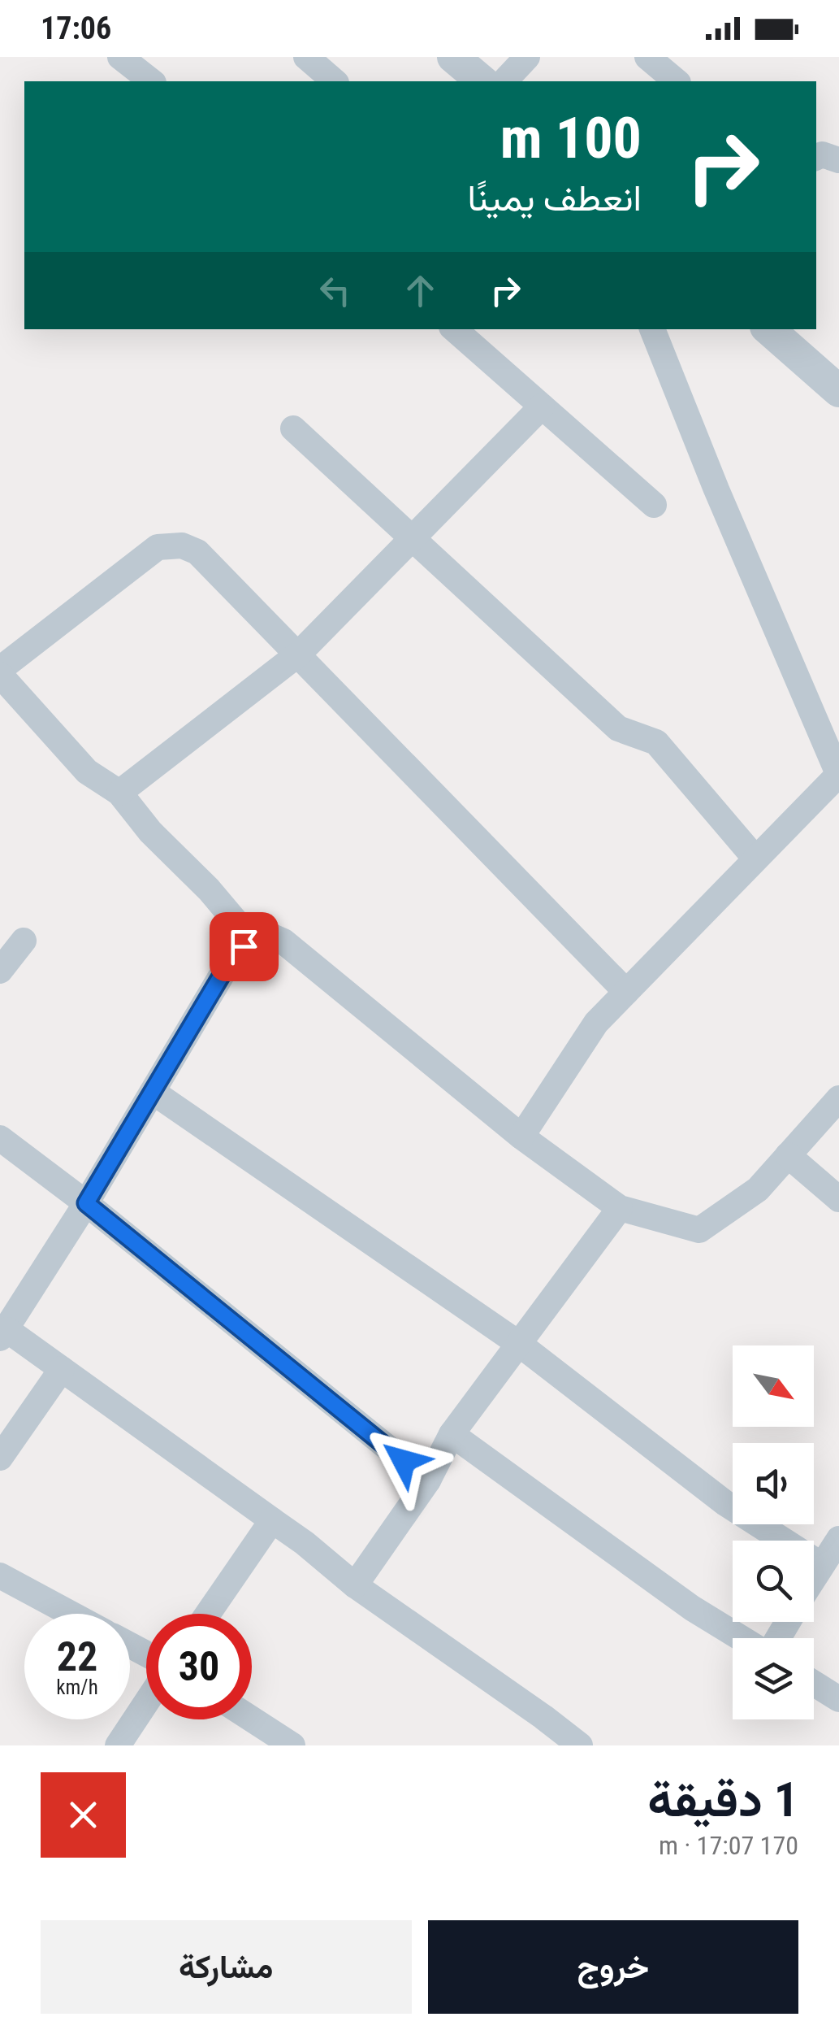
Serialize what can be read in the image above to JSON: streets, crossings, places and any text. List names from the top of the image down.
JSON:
{
  "north": "bottom right",
  "page": {
    "status": "17:06",
    "turn": ["100 m", "انعطف يمينًا"],
    "speed": "22 km/h",
    "limit": "30",
    "heading": ["1 دقيقة", "170 m · 17:07"],
    "buttons": ["خروج", "مشاركة"]
  }
}
